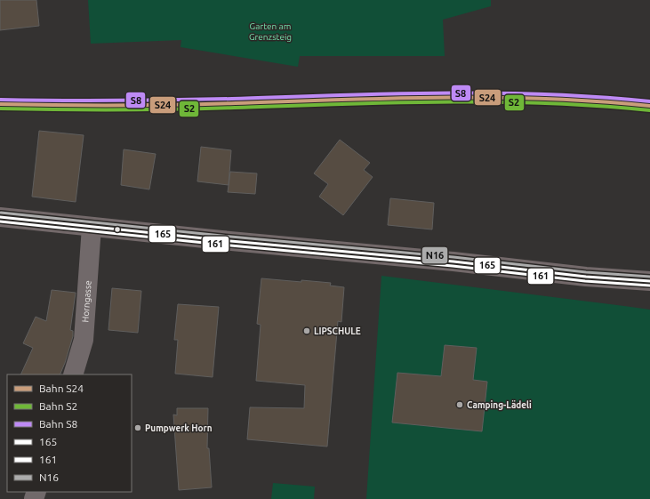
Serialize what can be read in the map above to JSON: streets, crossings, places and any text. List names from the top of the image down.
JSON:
{
  "streets": {
    "street": ["Horngasse"]
  },
  "parks": ["Garten am Grenzsteig"],
  "places": ["LIPSCHULE", "Camping-Lädeli", "Pumpwerk Horn"],
  "lines": [
    "rail line S8",
    "rail line S24",
    "rail line S2",
    "transit line N16",
    "transit line 165",
    "transit line 161"
  ],
  "legend": [
    "Bahn S24",
    "Bahn S2",
    "Bahn S8",
    "165",
    "161",
    "N16"
  ]
}
